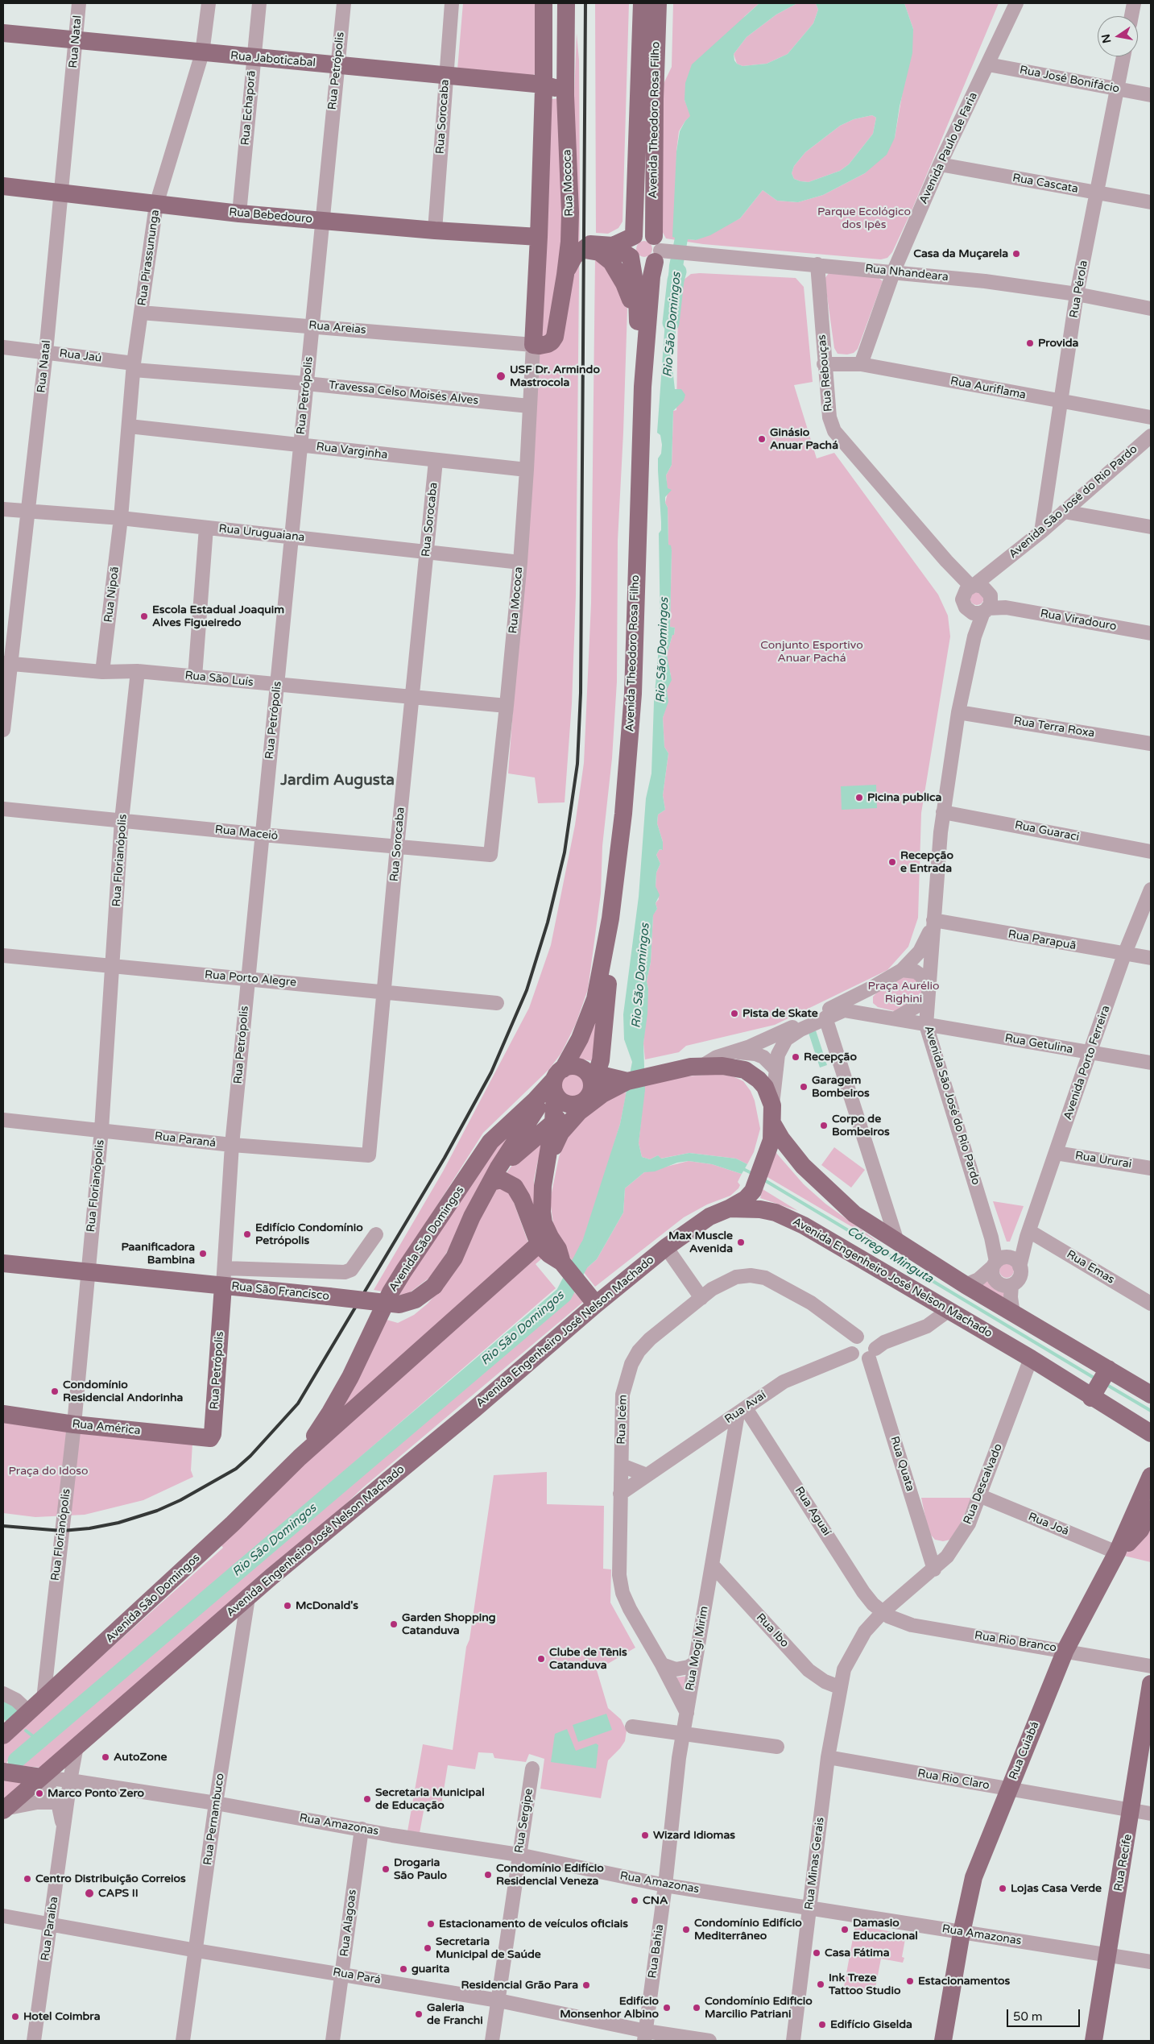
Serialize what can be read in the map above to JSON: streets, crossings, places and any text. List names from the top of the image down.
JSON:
{
  "streets": {
    "main road": [
      "Rua Jaboticabal",
      "Rua Petrópolis",
      "Avenida Theodoro Rosa Filho",
      "Rua Mococa",
      "Rua Bebedouro",
      "Avenida São Domingos",
      "Avenida Engenheiro José Nelson Machado",
      "Rua São Francisco",
      "Rua América",
      "Rua Cuiabá",
      "Rua Amazonas",
      "Rua Recife"
    ],
    "street": [
      "Rua Natal",
      "Rua José Bonifácio",
      "Rua Echaporã",
      "Rua Sorocaba",
      "Avenida Paulo de Faria",
      "Rua Cascata",
      "Rua Pirassununga",
      "Rua Nhandeara",
      "Rua Pérola",
      "Rua Areias",
      "Rua Jaú",
      "Rua Rebouças",
      "Rua Auriflama",
      "Travessa Celso Moisés Alves",
      "Rua Varginha",
      "Avenida São José do Rio Pardo",
      "Rua Uruguaiana",
      "Rua Nipoã",
      "Rua Viradouro",
      "Rua São Luís",
      "Rua Terra Roxa",
      "Rua Guaraci",
      "Rua Maceió",
      "Rua Florianópolis",
      "Rua Parapuã",
      "Rua Porto Alegre",
      "Rua Getulina",
      "Avenida Porto Ferreira",
      "Rua Paraná",
      "Rua Ururai",
      "Rua Emas",
      "Rua Avaí",
      "Rua Icém",
      "Rua Quata",
      "Rua Descalvado",
      "Rua Aguaí",
      "Rua Joá",
      "Rua Ibo",
      "Rua Rio Branco",
      "Rua Mogi Mirim",
      "Rua Rio Claro",
      "Rua Pernambuco",
      "Rua Sergipe",
      "Rua Minas Gerais",
      "Rua Alagoas",
      "Rua Paraiba",
      "Rua Bahia",
      "Rua Pará"
    ]
  },
  "crossings": [
    ["Rua Natal", "Rua Jaboticabal"],
    ["Rua Natal", "Rua Bebedouro"],
    ["Rua Natal", "Rua Jaú"],
    ["Rua Natal", "Rua Uruguaiana"],
    ["Rua Natal", "Rua São Luís"],
    ["Rua Jaboticabal", "Rua Petrópolis"],
    ["Rua Jaboticabal", "Rua Echaporã"],
    ["Rua Jaboticabal", "Rua Sorocaba"],
    ["Rua Jaboticabal", "Rua Mococa"],
    ["Rua Jaboticabal", "Rua Pirassununga"],
    ["Rua Petrópolis", "Rua Bebedouro"],
    ["Rua Petrópolis", "Rua Areias"],
    ["Rua Petrópolis", "Travessa Celso Moisés Alves"],
    ["Rua Petrópolis", "Rua Varginha"],
    ["Rua Petrópolis", "Rua Uruguaiana"],
    ["Rua Petrópolis", "Rua São Luís"],
    ["Rua Petrópolis", "Rua Maceió"],
    ["Rua Petrópolis", "Rua Porto Alegre"],
    ["Rua Petrópolis", "Rua Paraná"],
    ["Rua Petrópolis", "Rua São Francisco"],
    ["Rua Petrópolis", "Rua América"],
    ["Rua José Bonifácio", "Avenida Paulo de Faria"],
    ["Rua José Bonifácio", "Rua Pérola"],
    ["Rua Echaporã", "Rua Bebedouro"],
    ["Rua Sorocaba", "Rua Bebedouro"],
    ["Rua Sorocaba", "Rua Varginha"],
    ["Rua Sorocaba", "Rua Uruguaiana"],
    ["Rua Sorocaba", "Rua São Luís"],
    ["Rua Sorocaba", "Rua Maceió"],
    ["Rua Sorocaba", "Rua Porto Alegre"],
    ["Rua Sorocaba", "Rua Paraná"],
    ["Avenida Theodoro Rosa Filho", "Rua Nhandeara"],
    ["Avenida Theodoro Rosa Filho", "Avenida São Domingos"],
    ["Avenida Theodoro Rosa Filho", "Rua São Francisco"],
    ["Avenida Paulo de Faria", "Rua Cascata"],
    ["Avenida Paulo de Faria", "Rua Nhandeara"],
    ["Avenida Paulo de Faria", "Rua Auriflama"],
    ["Rua Mococa", "Rua Bebedouro"],
    ["Rua Mococa", "Rua Areias"],
    ["Rua Mococa", "Travessa Celso Moisés Alves"],
    ["Rua Mococa", "Rua Varginha"],
    ["Rua Mococa", "Rua Uruguaiana"],
    ["Rua Mococa", "Rua São Luís"],
    ["Rua Mococa", "Rua Maceió"],
    ["Rua Cascata", "Rua Pérola"],
    ["Rua Bebedouro", "Rua Pirassununga"],
    ["Rua Pirassununga", "Rua Areias"],
    ["Rua Pirassununga", "Rua Jaú"],
    ["Rua Pirassununga", "Travessa Celso Moisés Alves"],
    ["Rua Pirassununga", "Rua Varginha"],
    ["Rua Pirassununga", "Rua Uruguaiana"],
    ["Rua Pirassununga", "Rua Nipoã"],
    ["Rua Nhandeara", "Rua Pérola"],
    ["Rua Nhandeara", "Rua Rebouças"],
    ["Rua Pérola", "Rua Auriflama"],
    ["Rua Pérola", "Avenida São José do Rio Pardo"],
    ["Rua Jaú", "Travessa Celso Moisés Alves"],
    ["Rua Rebouças", "Rua Auriflama"],
    ["Rua Rebouças", "Avenida São José do Rio Pardo"],
    ["Rua Rebouças", "Rua Viradouro"],
    ["Avenida São José do Rio Pardo", "Rua Viradouro"],
    ["Avenida São José do Rio Pardo", "Rua Terra Roxa"],
    ["Avenida São José do Rio Pardo", "Rua Guaraci"],
    ["Avenida São José do Rio Pardo", "Rua Parapuã"],
    ["Avenida São José do Rio Pardo", "Rua Getulina"],
    ["Avenida São José do Rio Pardo", "Avenida Porto Ferreira"],
    ["Rua Uruguaiana", "Rua Nipoã"],
    ["Rua Nipoã", "Rua São Luís"],
    ["Rua São Luís", "Rua Florianópolis"],
    ["Rua Maceió", "Rua Florianópolis"],
    ["Rua Florianópolis", "Rua Porto Alegre"],
    ["Rua Florianópolis", "Rua Paraná"],
    ["Rua Florianópolis", "Avenida São Domingos"],
    ["Rua Florianópolis", "Rua São Francisco"],
    ["Rua Florianópolis", "Rua América"],
    ["Rua Parapuã", "Avenida Porto Ferreira"],
    ["Rua Getulina", "Avenida Porto Ferreira"],
    ["Avenida Porto Ferreira", "Rua Ururai"],
    ["Avenida Porto Ferreira", "Rua Emas"],
    ["Avenida São Domingos", "Rua São Francisco"],
    ["Avenida Engenheiro José Nelson Machado", "Rua Descalvado"],
    ["Avenida Engenheiro José Nelson Machado", "Rua Pernambuco"],
    ["Avenida Engenheiro José Nelson Machado", "Rua Amazonas"],
    ["Avenida Engenheiro José Nelson Machado", "Rua Paraiba"],
    ["Rua Avaí", "Rua Icém"],
    ["Rua Avaí", "Rua Aguaí"],
    ["Rua Avaí", "Rua Mogi Mirim"],
    ["Rua Icém", "Rua Mogi Mirim"],
    ["Rua Quata", "Rua Descalvado"],
    ["Rua Descalvado", "Rua Aguaí"],
    ["Rua Descalvado", "Rua Joá"],
    ["Rua Descalvado", "Rua Ibo"],
    ["Rua Descalvado", "Rua Rio Branco"],
    ["Rua Descalvado", "Rua Minas Gerais"],
    ["Rua Aguaí", "Rua Rio Branco"],
    ["Rua Aguaí", "Rua Mogi Mirim"],
    ["Rua Joá", "Rua Cuiabá"],
    ["Rua Ibo", "Rua Mogi Mirim"],
    ["Rua Ibo", "Rua Minas Gerais"],
    ["Rua Rio Branco", "Rua Cuiabá"],
    ["Rua Mogi Mirim", "Rua Amazonas"],
    ["Rua Mogi Mirim", "Rua Bahia"],
    ["Rua Cuiabá", "Rua Rio Claro"],
    ["Rua Cuiabá", "Rua Amazonas"],
    ["Rua Rio Claro", "Rua Recife"],
    ["Rua Rio Claro", "Rua Minas Gerais"],
    ["Rua Pernambuco", "Rua Amazonas"],
    ["Rua Pernambuco", "Rua Pará"],
    ["Rua Sergipe", "Rua Amazonas"],
    ["Rua Sergipe", "Rua Pará"],
    ["Rua Amazonas", "Rua Recife"],
    ["Rua Amazonas", "Rua Minas Gerais"],
    ["Rua Amazonas", "Rua Alagoas"],
    ["Rua Amazonas", "Rua Paraiba"],
    ["Rua Amazonas", "Rua Bahia"],
    ["Rua Alagoas", "Rua Pará"],
    ["Rua Paraiba", "Rua Pará"],
    ["Rua Bahia", "Rua Pará"]
  ],
  "districts": ["Jardim Augusta"],
  "water": ["Rio São Domingos", "Córrego Minguta"],
  "parks": [
    "Parque Ecológico dos Ipês",
    "Conjunto Esportivo Anuar Pachá",
    "Praça Aurélio Righini",
    "Praça do Idoso"
  ],
  "places": [
    "Casa da Muçarela",
    "Provida",
    "USF Dr. Armindo Mastrocola",
    "Ginásio Anuar Pachá",
    "Escola Estadual Joaquim Alves Figueiredo",
    "Picina publica",
    "Recepção e Entrada",
    "Pista de Skate",
    "Recepção",
    "Garagem Bombeiros",
    "Corpo de Bombeiros",
    "Edifício Condomínio Petrópolis",
    "Max Muscle Avenida",
    "Paanificadora Bambina",
    "Condomínio Residencial Andorinha",
    "McDonald's",
    "Garden Shopping Catanduva",
    "Clube de Tênis Catanduva",
    "AutoZone",
    "Marco Ponto Zero",
    "Secretaria Municipal de Educação",
    "Wizard Idiomas",
    "Drogaria São Paulo",
    "Condomínio Edifício Residencial Veneza",
    "Centro Distribuição Correios",
    "Lojas Casa Verde",
    "CAPS II",
    "CNA",
    "Estacionamento de veículos oficiais",
    "Condomínio Edifício Mediterrâneo",
    "Damasio Educacional",
    "Secretaria Municipal de Saúde",
    "Casa Fátima",
    "guarita",
    "Estacionamentos",
    "Ink Treze Tattoo Studio",
    "Residencial Grão Para",
    "Edifício Monsenhor Albino",
    "Condomínio Edificio Marcilio Patriani",
    "Galeria de Franchi",
    "Hotel Coimbra",
    "Edifício Giselda"
  ],
  "scale_bar": "50 m",
  "north": "left"
}
